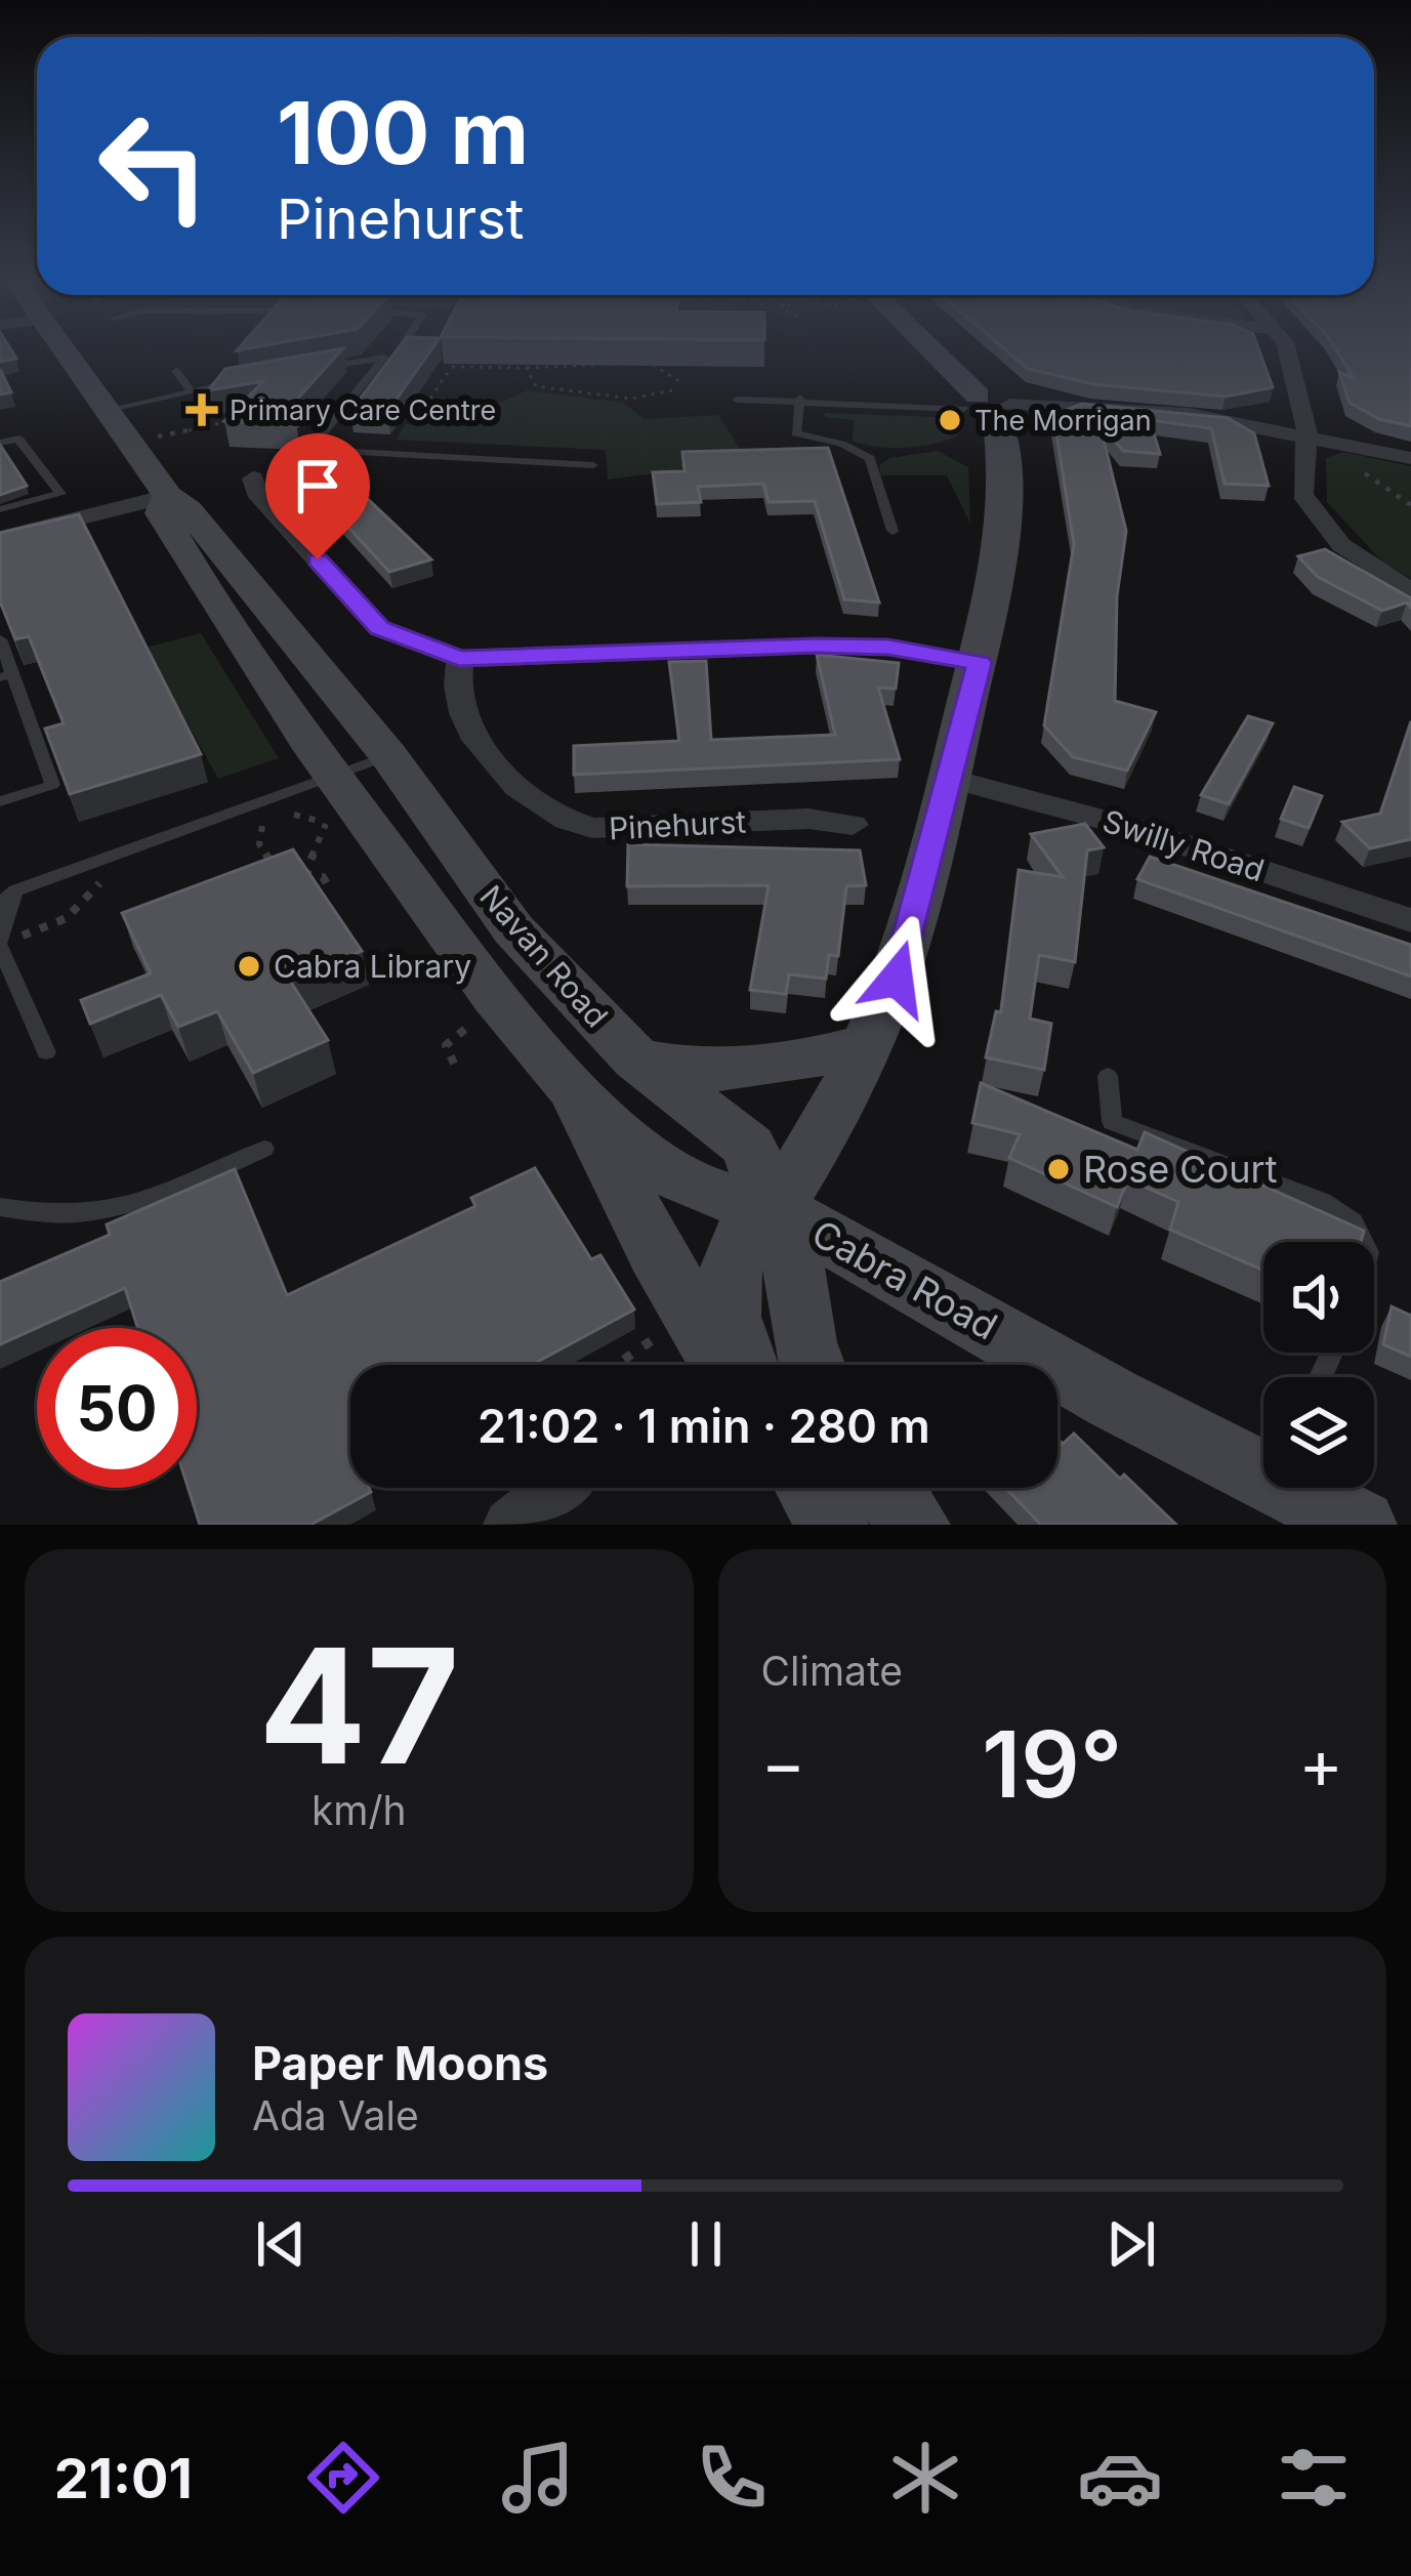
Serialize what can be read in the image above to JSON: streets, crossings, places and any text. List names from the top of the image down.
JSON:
{
  "streets": {
    "main road": ["Navan Road", "Cabra Road"],
    "street": ["Pinehurst", "Swilly Road"]
  },
  "crossings": [
    ["Navan Road", "Cabra Road"]
  ],
  "places": {
    "health": ["Primary Care Centre"],
    "other": ["The Morrigan", "Cabra Library", "Rose Court"]
  },
  "page": {
    "turn": ["100 m", "Pinehurst"],
    "limit": "50",
    "trip": "21:02 · 1 min · 280 m",
    "tile": [
      ["47", "km/h"],
      "Climate"
    ],
    "heat": ["−", "19°", "+"],
    "song": ["Paper Moons", "Ada Vale"],
    "tabs": "21:01"
  }
}
